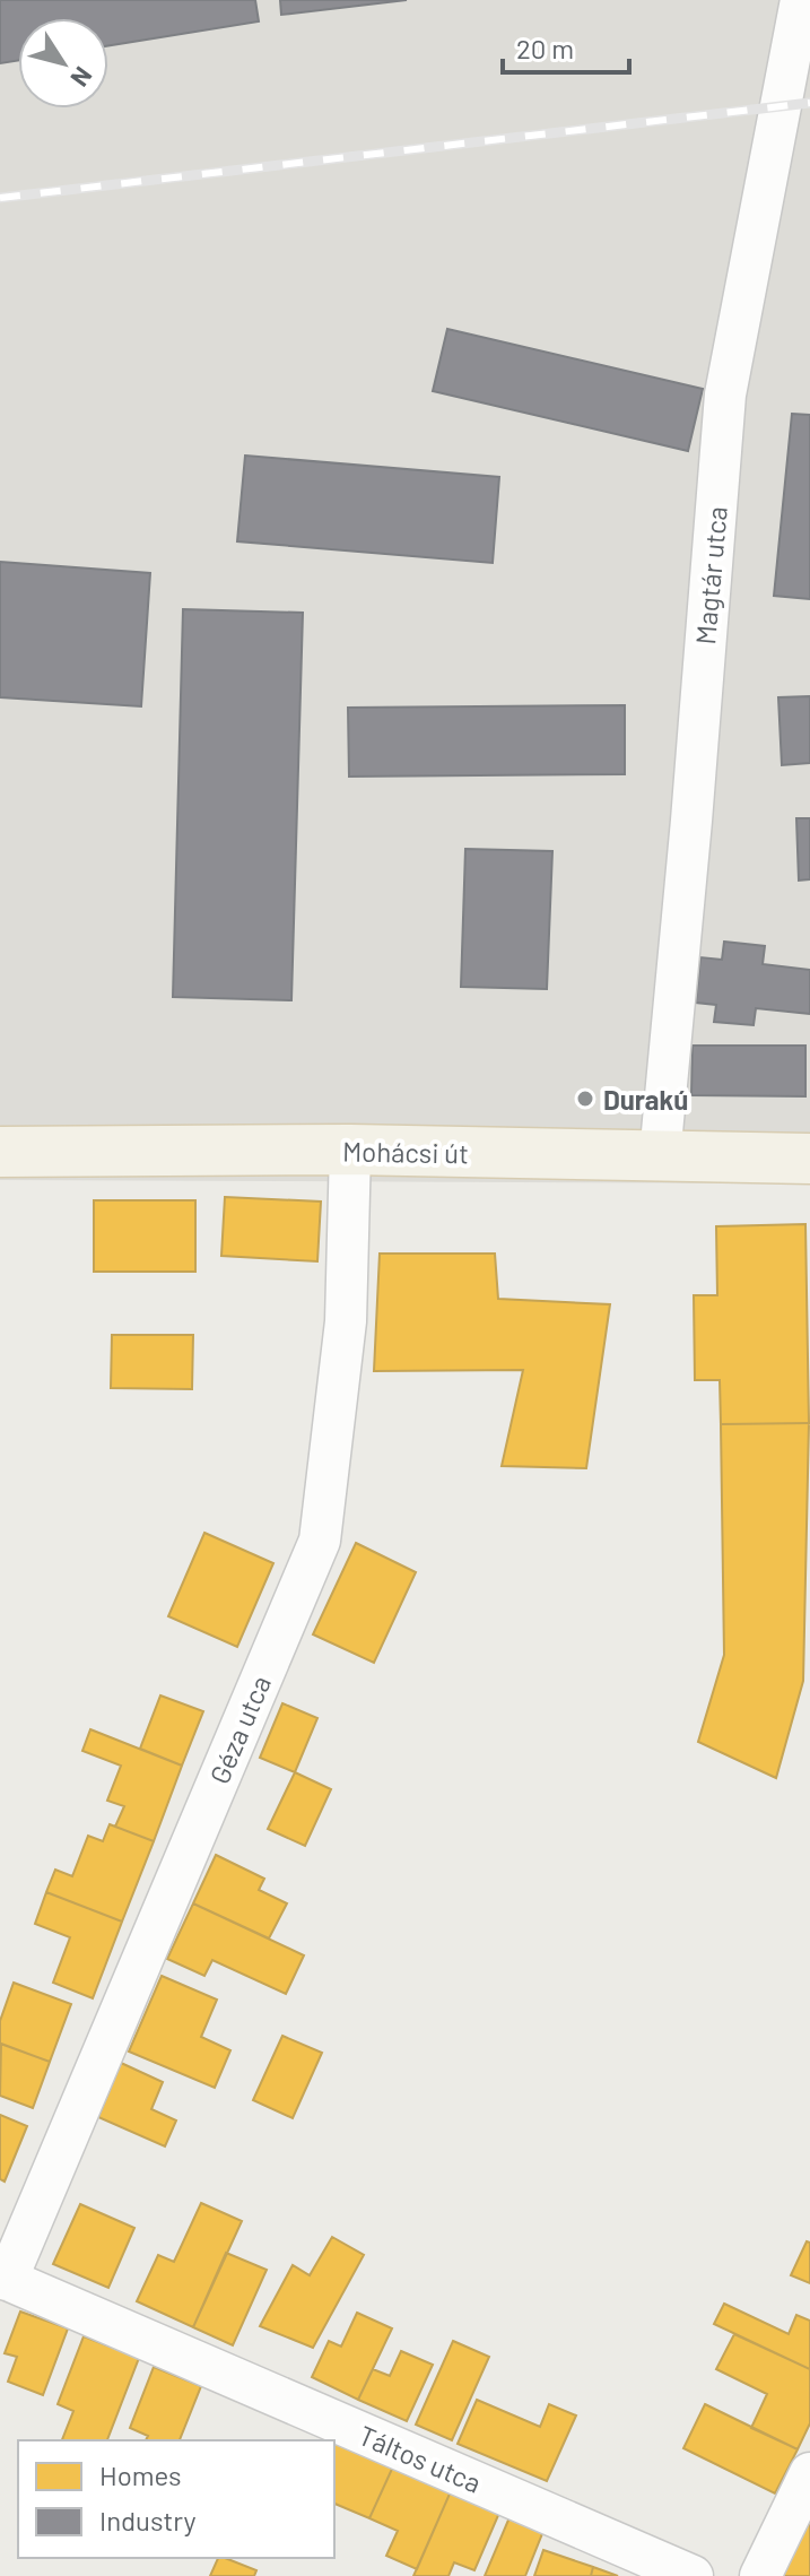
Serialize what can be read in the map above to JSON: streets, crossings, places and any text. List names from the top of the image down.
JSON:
{
  "streets": {
    "main road": ["Mohácsi út"],
    "street": ["Magtár utca", "Géza utca", "Táltos utca"]
  },
  "crossings": [
    ["Magtár utca", "Mohácsi út"],
    ["Mohácsi út", "Géza utca"],
    ["Géza utca", "Táltos utca"]
  ],
  "places": ["Durakú"],
  "legend": ["Homes", "Industry"],
  "scale_bar": "20 m",
  "north": "bottom right"
}
